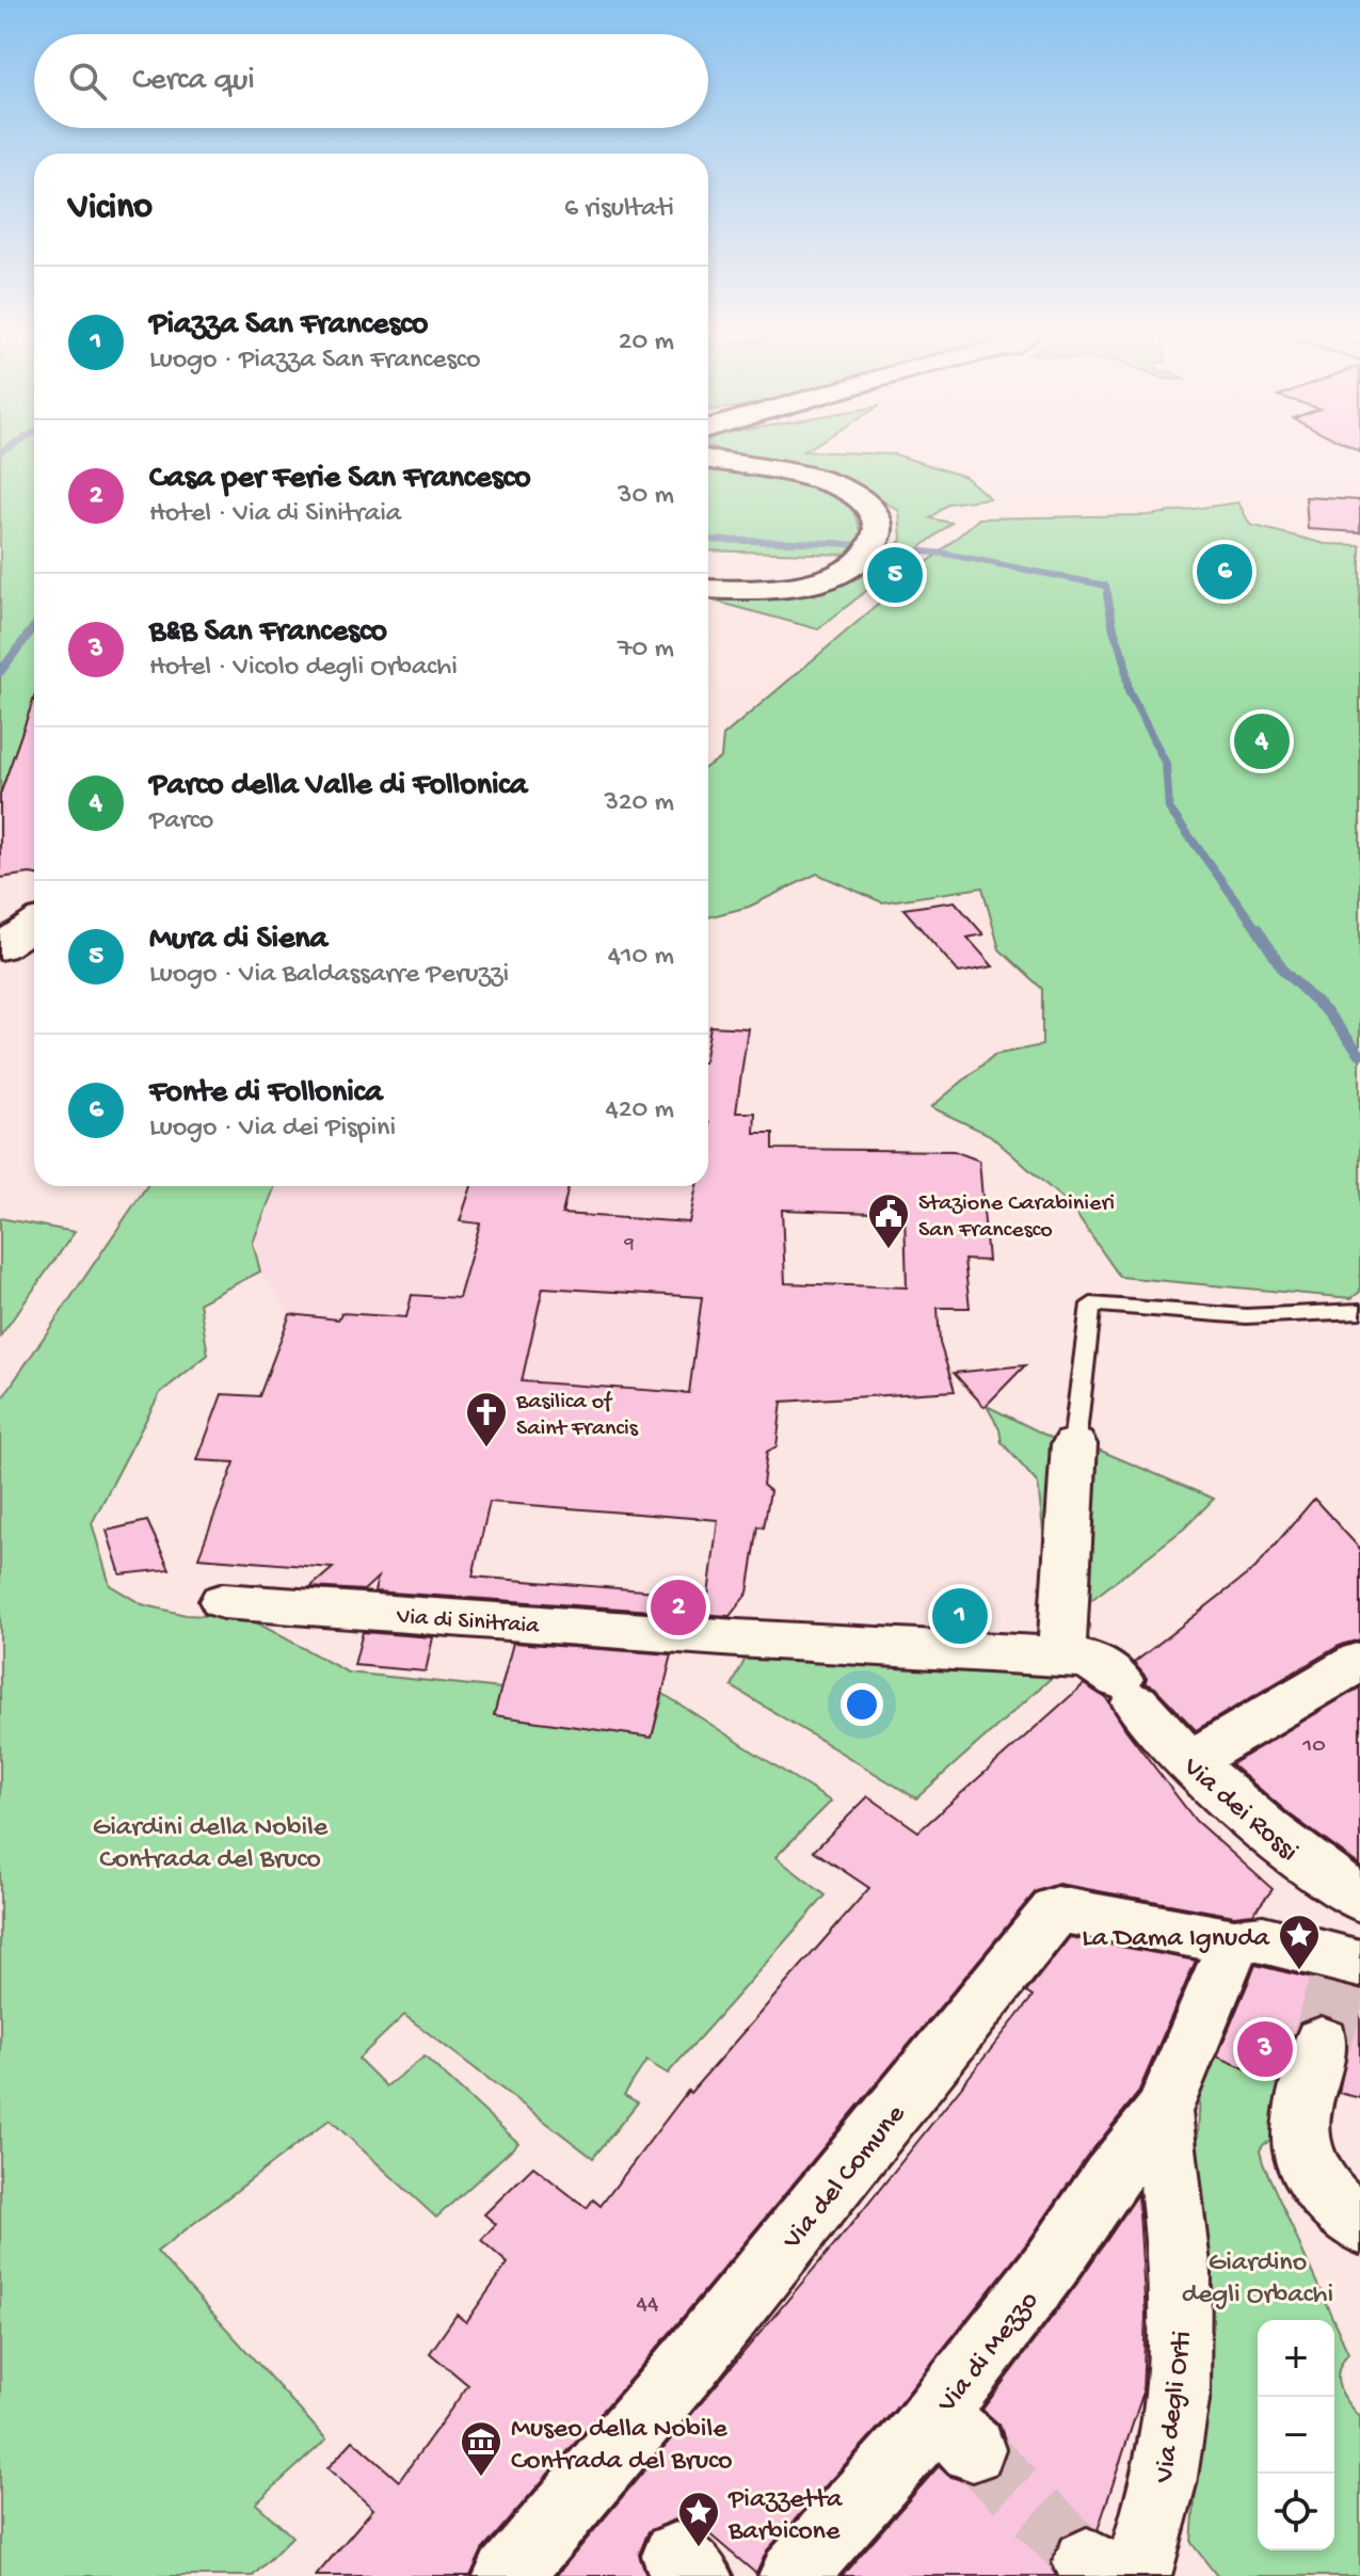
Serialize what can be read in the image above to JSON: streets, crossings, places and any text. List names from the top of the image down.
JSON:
{
  "streets": {
    "street": [
      "Via di Sinitraia",
      "Via dei Rossi",
      "Via del Comune",
      "Via di Mezzo",
      "Via degli Orti"
    ]
  },
  "crossings": [
    ["Via di Sinitraia", "Via dei Rossi"],
    ["Via del Comune", "Via degli Orti"],
    ["Via di Mezzo", "Via degli Orti"]
  ],
  "parks": ["Giardini della Nobile Contrada del Bruco", "Giardino degli Orbachi"],
  "places": {
    "public building": ["Stazione Carabinieri San Francesco"],
    "church": ["Basilica of Saint Francis"],
    "place": ["La Dama Ignuda", "Piazzetta Barbicone"],
    "museum": ["Museo della Nobile Contrada del Bruco"]
  },
  "house_numbers": ["9", "10", "44"],
  "page": {
    "search": "Cerca qui",
    "heading": ["Vicino", "6 risultati"],
    "list": [
      {
        "mark": "1",
        "name": "Piazza San Francesco",
        "note": "Luogo · Piazza San Francesco",
        "value": "20 m"
      },
      {
        "mark": "2",
        "name": "Casa per Ferie San Francesco",
        "note": "Hotel · Via di Sinitraia",
        "value": "30 m"
      },
      {
        "mark": "3",
        "name": "B&B San Francesco",
        "note": "Hotel · Vicolo degli Orbachi",
        "value": "70 m"
      },
      {
        "mark": "4",
        "name": "Parco della Valle di Follonica",
        "note": "Parco",
        "value": "320 m"
      },
      {
        "mark": "5",
        "name": "Mura di Siena",
        "note": "Luogo · Via Baldassarre Peruzzi",
        "value": "410 m"
      },
      {
        "mark": "6",
        "name": "Fonte di Follonica",
        "note": "Luogo · Via dei Pispini",
        "value": "420 m"
      }
    ],
    "pins": [
      "6",
      "5",
      "4",
      "2",
      "1",
      "3"
    ],
    "map_buttons": ["+", "−"]
  }
}
